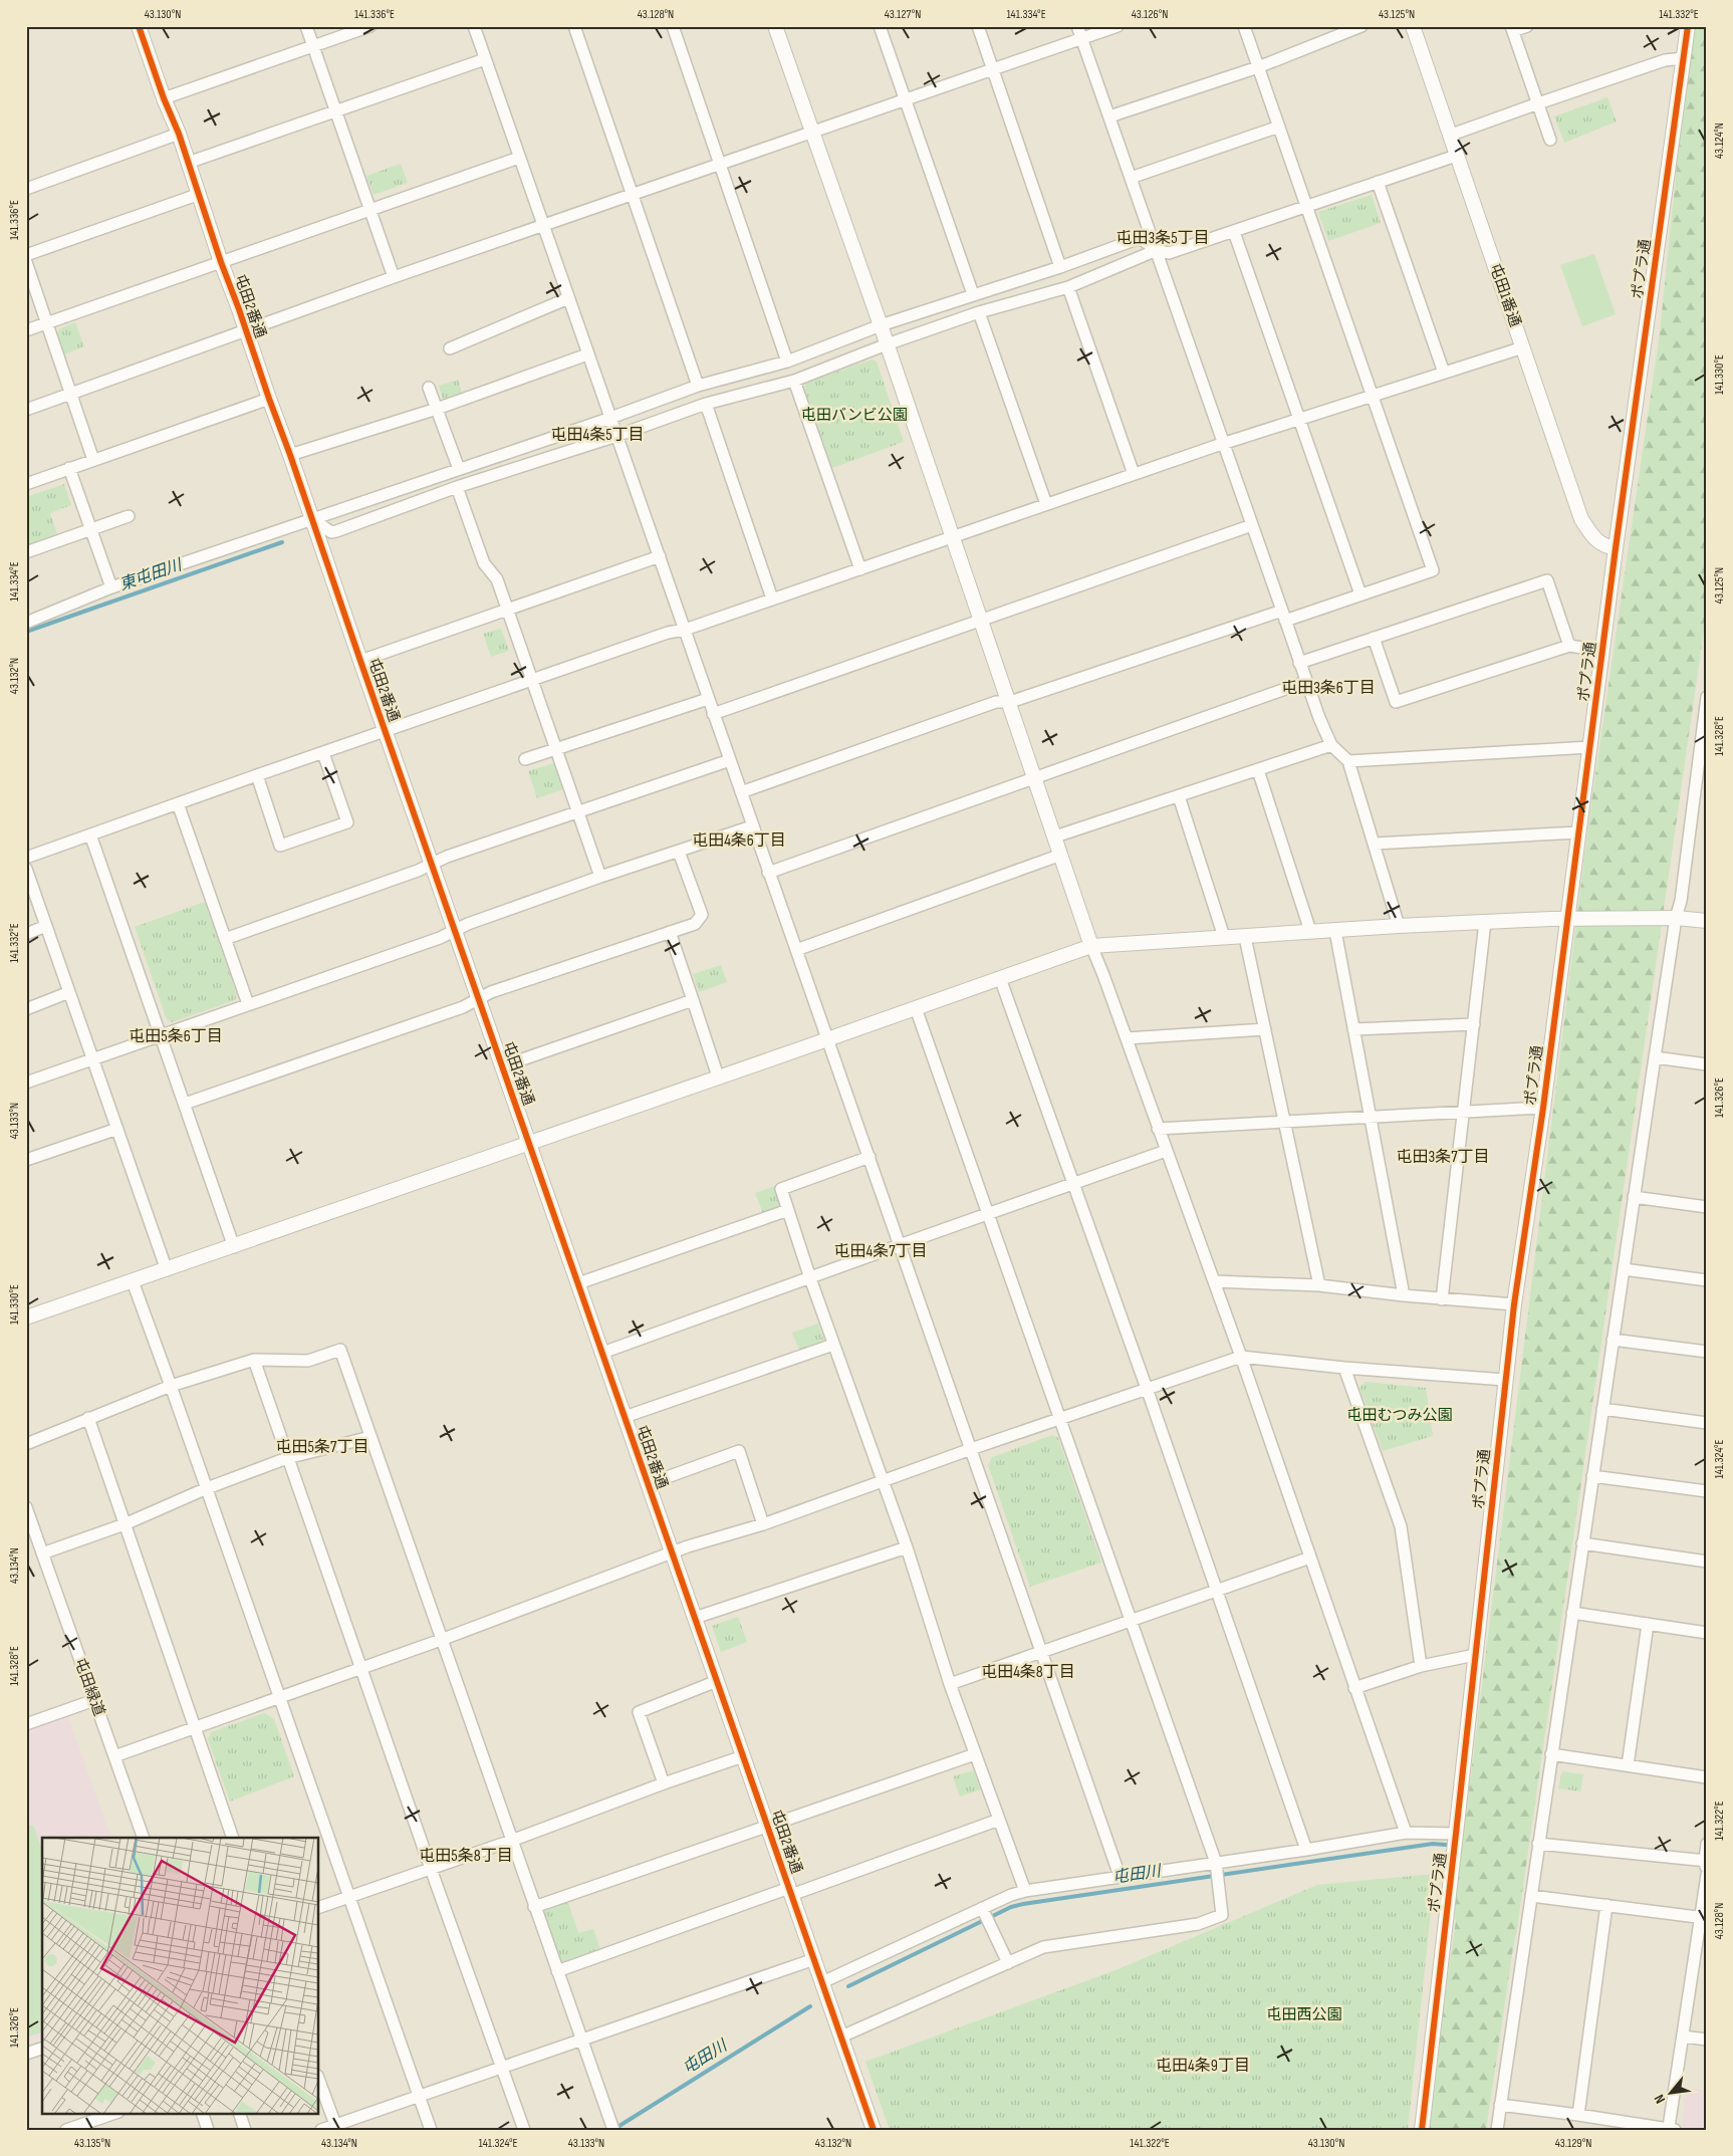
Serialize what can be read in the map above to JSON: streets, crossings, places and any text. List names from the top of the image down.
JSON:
{
  "streets": {
    "street": [
      "ポプラ通",
      "屯田1番通",
      "屯田2番通",
      "屯田緑道"
    ]
  },
  "crossings": [
    ["ポプラ通", "屯田1番通"]
  ],
  "districts": [
    "屯田3条5丁目",
    "屯田4条5丁目",
    "屯田3条6丁目",
    "屯田4条6丁目",
    "屯田5条6丁目",
    "屯田3条7丁目",
    "屯田4条7丁目",
    "屯田5条7丁目",
    "屯田4条8丁目",
    "屯田5条8丁目",
    "屯田4条9丁目"
  ],
  "water": ["東屯田川", "屯田川"],
  "parks": ["屯田バンビ公園", "屯田むつみ公園", "屯田西公園"],
  "north": "bottom left",
  "coordinates": [
    "43.130°N",
    "141.336°E",
    "43.128°N",
    "43.127°N",
    "141.334°E",
    "43.126°N",
    "43.125°N",
    "141.332°E",
    "43.124°N",
    "141.330°E",
    "43.132°N",
    "141.328°E",
    "141.326°E",
    "43.133°N",
    "141.324°E",
    "43.134°N",
    "141.322°E",
    "43.135°N",
    "43.129°N"
  ]
}
